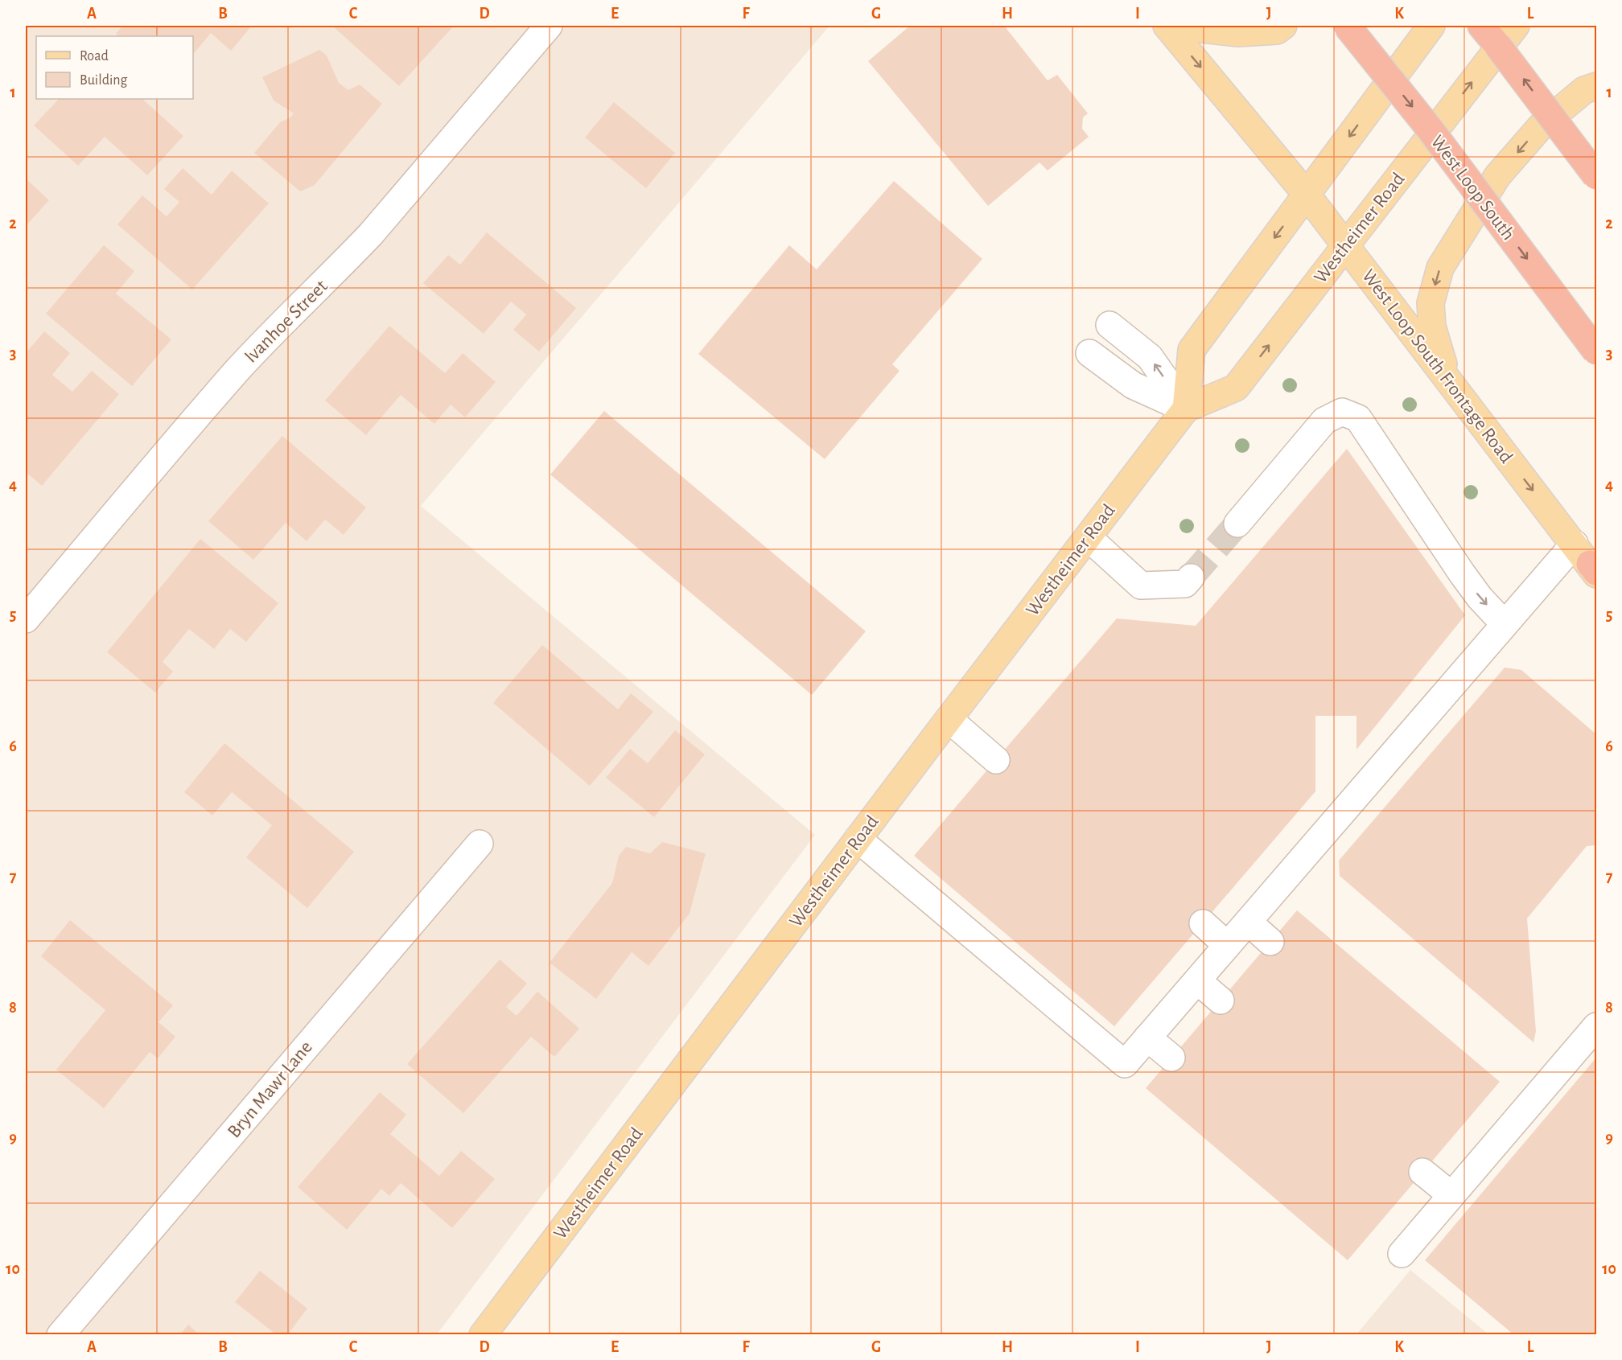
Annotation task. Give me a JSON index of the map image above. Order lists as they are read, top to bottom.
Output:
{
  "streets": {
    "highway": ["West Loop South"],
    "main road": ["Westheimer Road", "West Loop South Frontage Road"],
    "street": ["Ivanhoe Street", "Bryn Mawr Lane"]
  },
  "crossings": [
    ["Westheimer Road", "West Loop South Frontage Road"]
  ],
  "one_way": ["West Loop South Frontage Road"],
  "legend": ["Road", "Building"],
  "grid": {
    "columns": [
      "A",
      "B",
      "C",
      "D",
      "E",
      "F",
      "G",
      "H",
      "I",
      "J",
      "K",
      "L"
    ],
    "rows": [
      "1",
      "2",
      "3",
      "4",
      "5",
      "6",
      "7",
      "8",
      "9",
      "10"
    ]
  }
}
